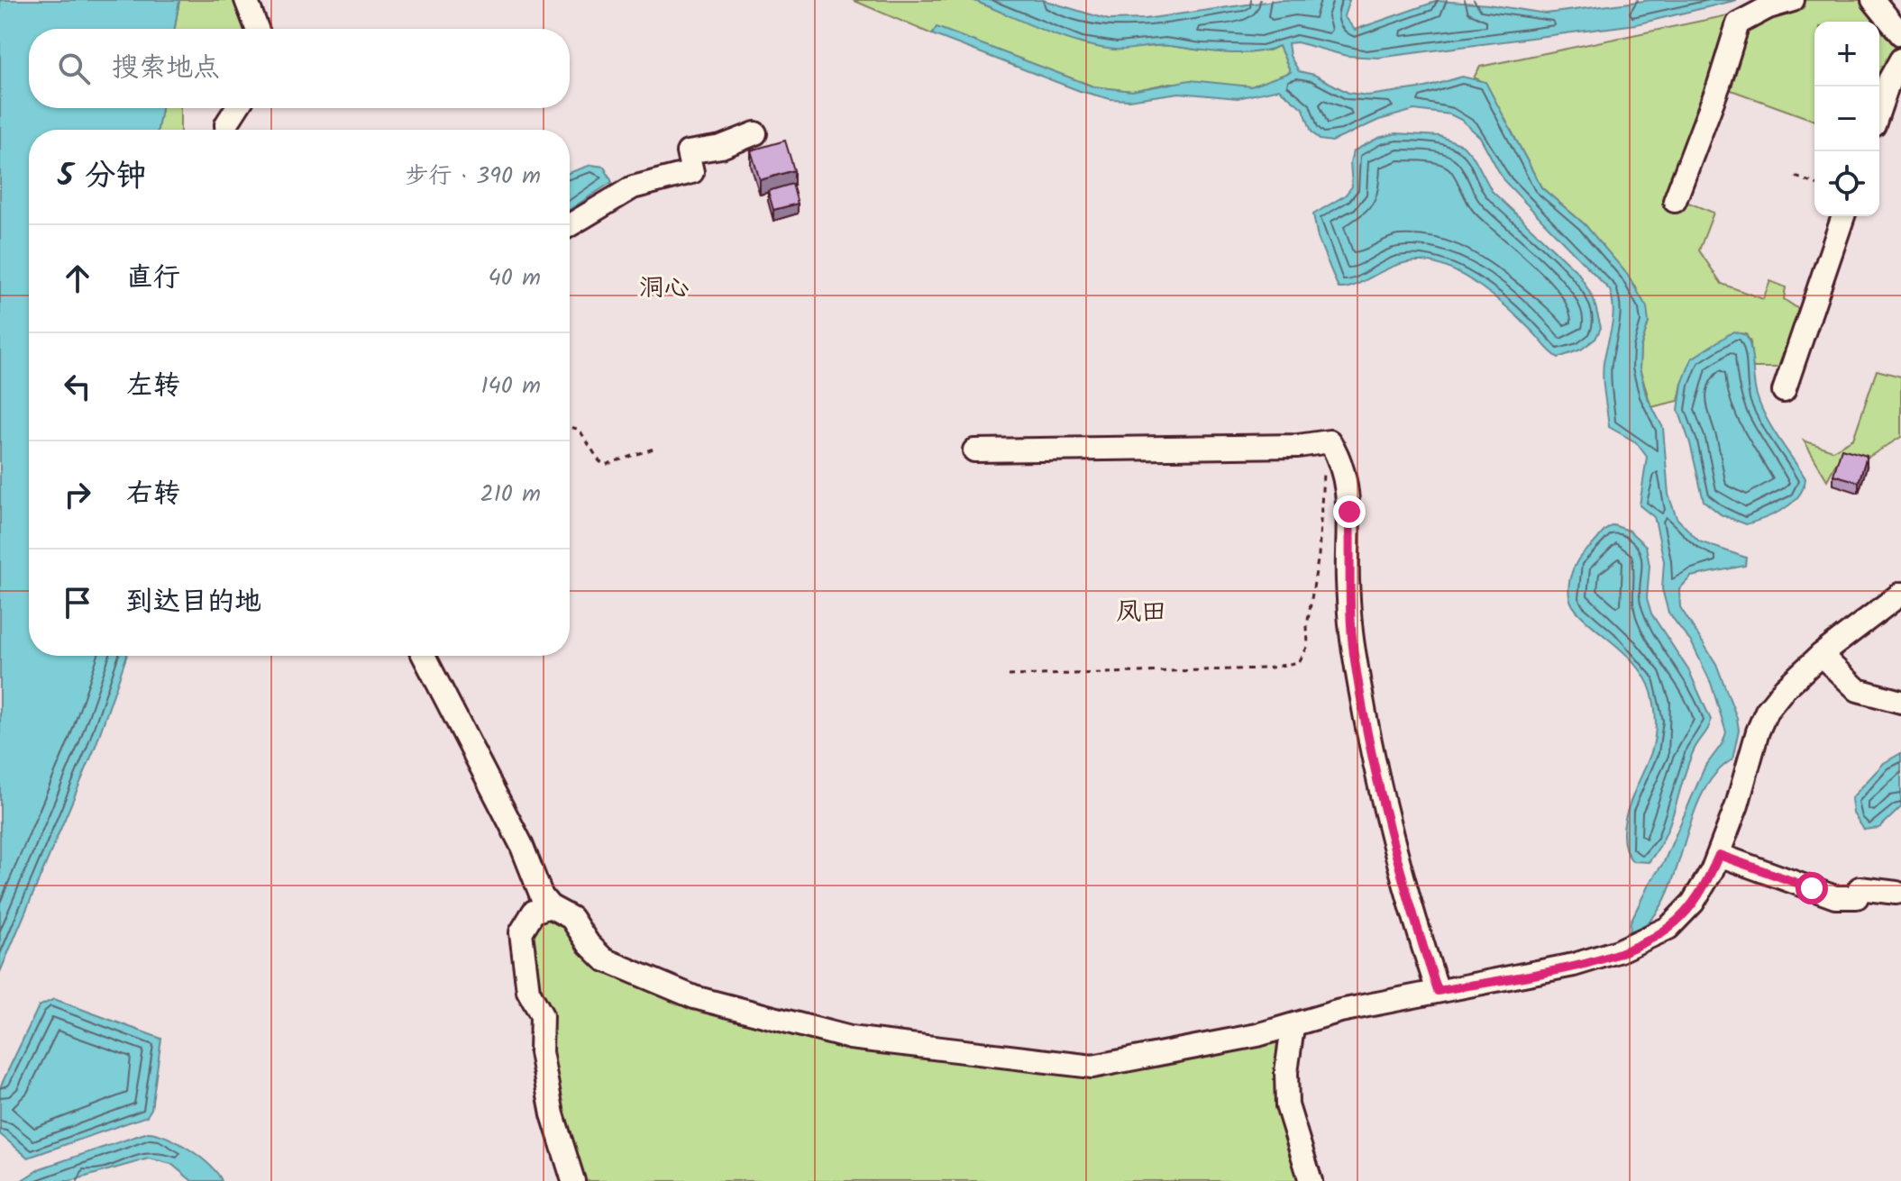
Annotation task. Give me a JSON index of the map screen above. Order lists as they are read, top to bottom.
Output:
{
  "districts": ["洞心", "凤田"],
  "page": {
    "map_buttons": ["+", "−"],
    "search": "搜索地点",
    "heading": ["5 分钟", "步行 · 390 m"],
    "list": [
      ["直行", "40 m"],
      ["左转", "140 m"],
      ["右转", "210 m"],
      "到达目的地"
    ]
  }
}
